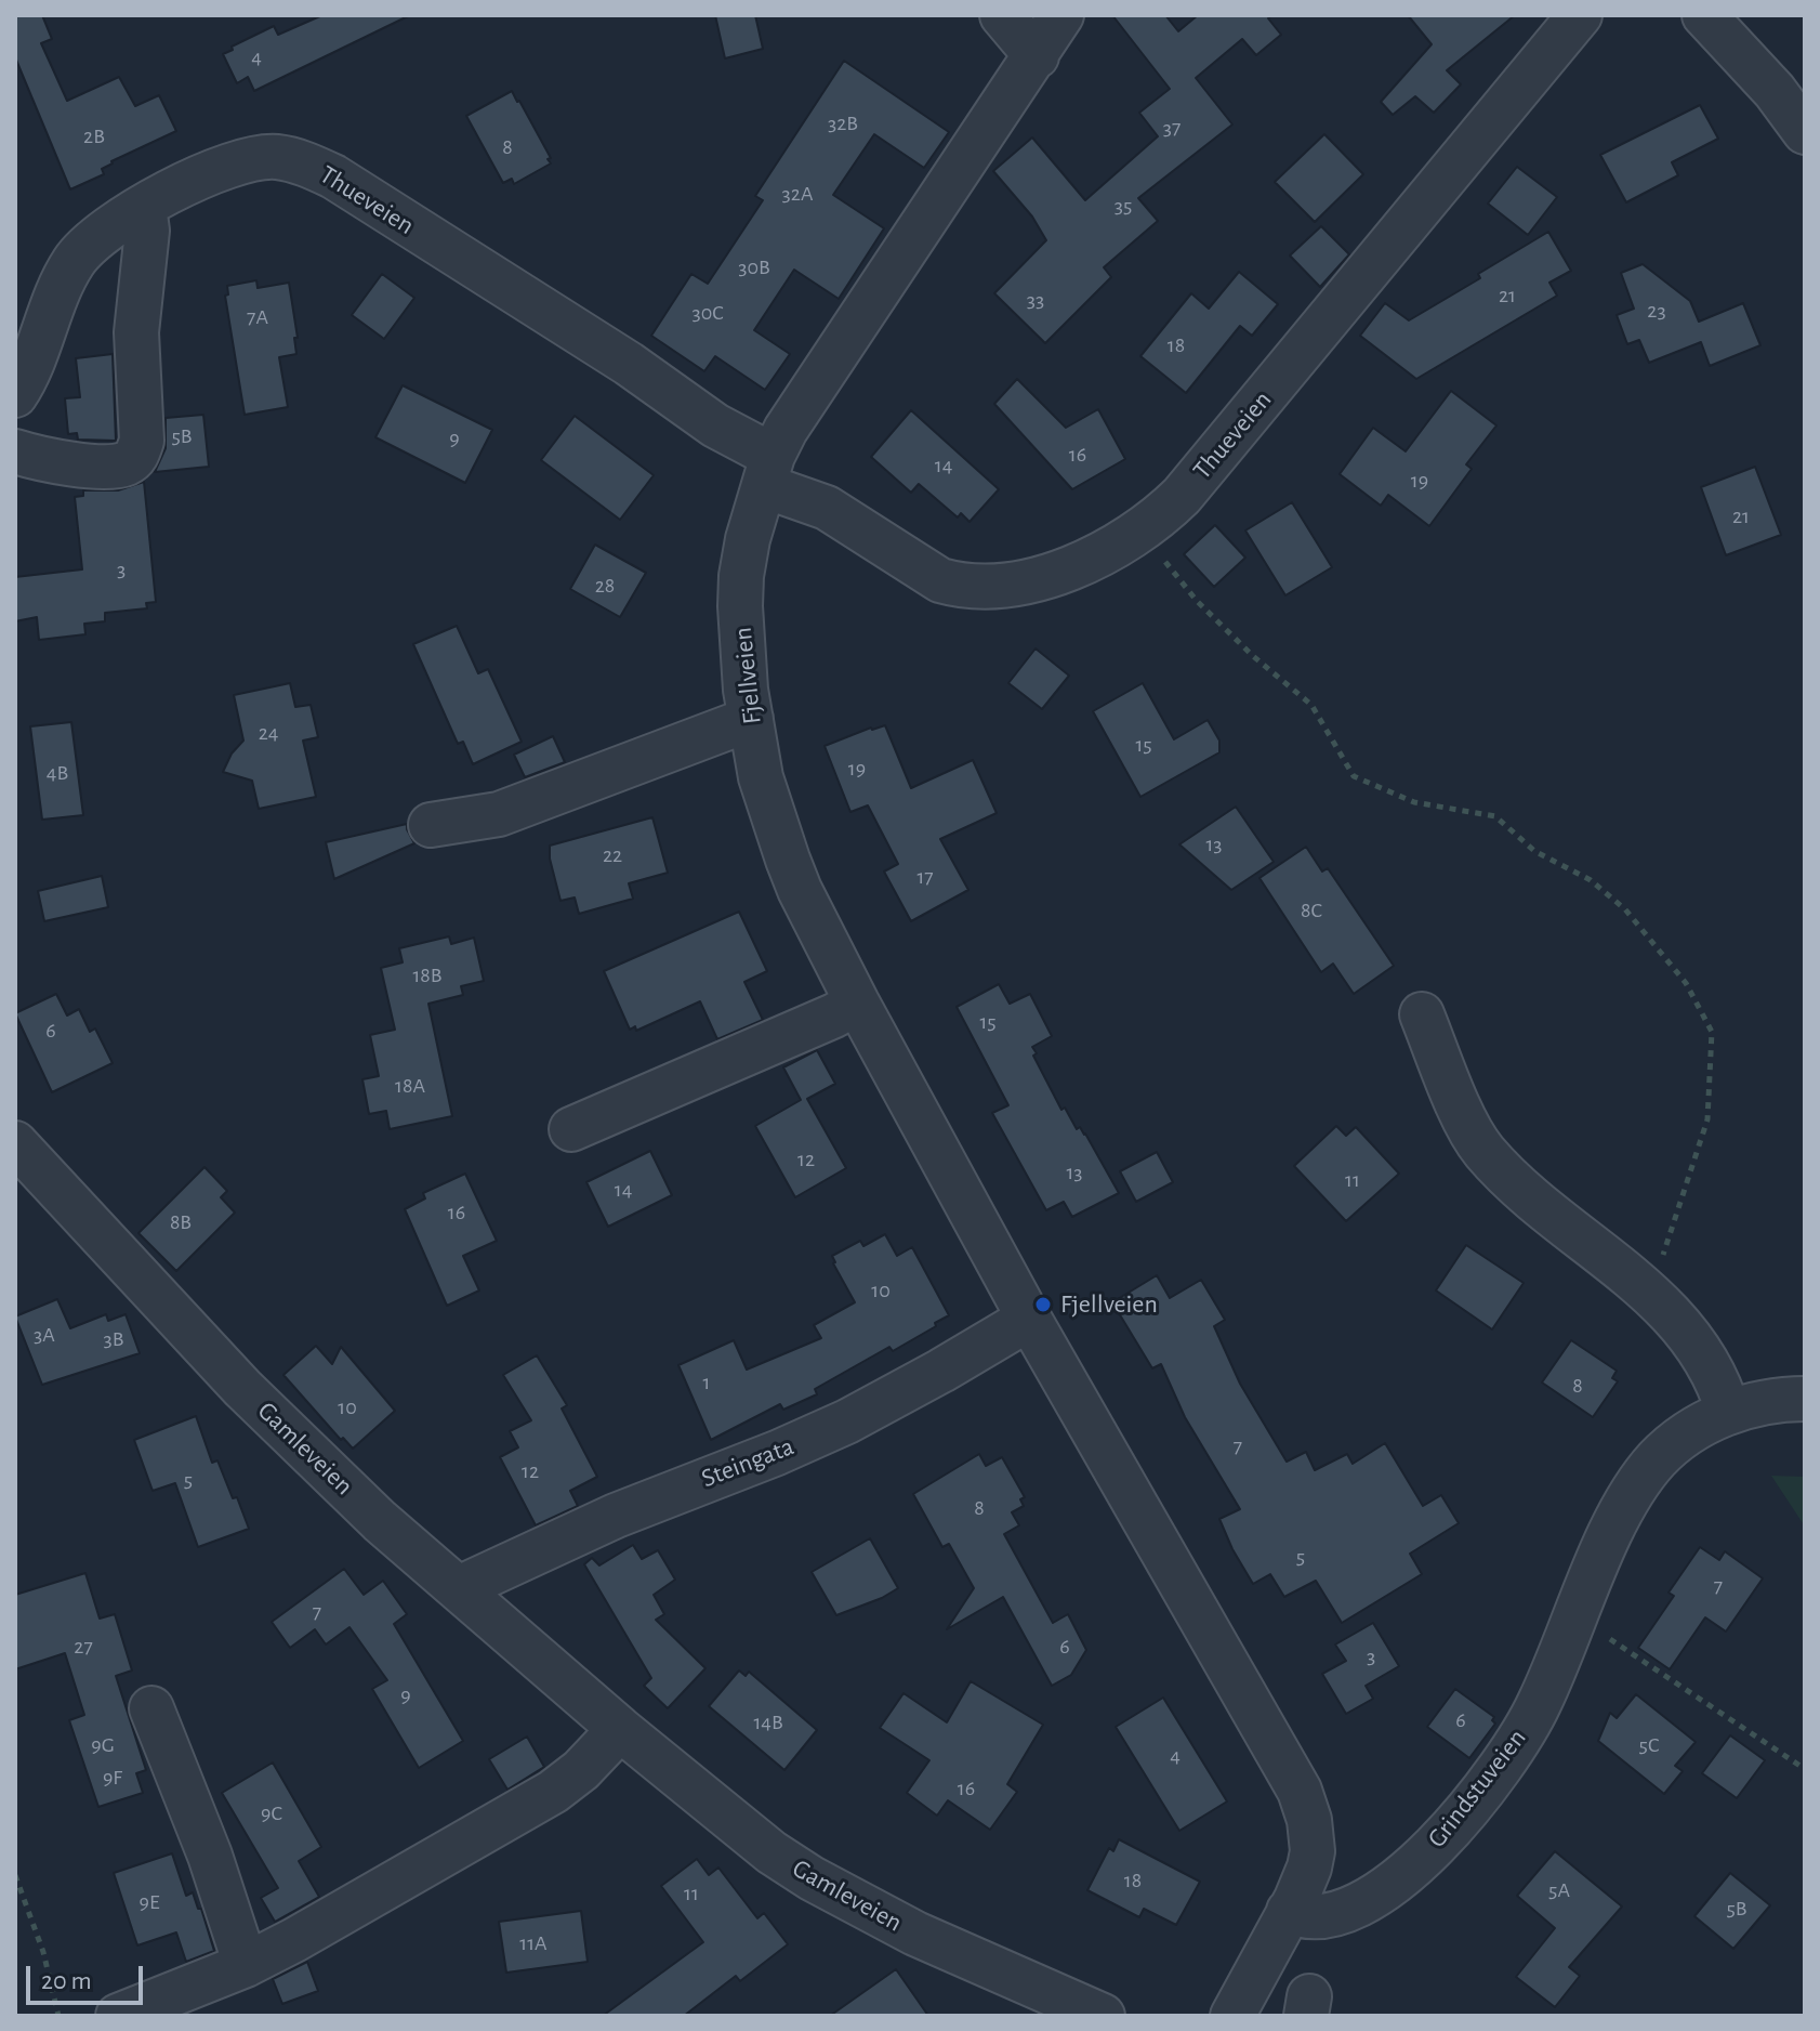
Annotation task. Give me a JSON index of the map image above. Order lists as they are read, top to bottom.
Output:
{
  "streets": {
    "street": [
      "Thueveien",
      "Fjellveien",
      "Gamleveien",
      "Steingata",
      "Grindstuveien"
    ]
  },
  "crossings": [
    ["Thueveien", "Fjellveien"],
    ["Fjellveien", "Steingata"],
    ["Fjellveien", "Grindstuveien"],
    ["Gamleveien", "Steingata"]
  ],
  "places": ["Fjellveien"],
  "house_numbers": [
    "4",
    "32B",
    "37",
    "2B",
    "8",
    "32A",
    "35",
    "30B",
    "21",
    "33",
    "23",
    "30C",
    "7A",
    "18",
    "5B",
    "9",
    "16",
    "14",
    "19",
    "21",
    "3",
    "28",
    "24",
    "15",
    "19",
    "4B",
    "13",
    "22",
    "17",
    "8C",
    "18B",
    "15",
    "6",
    "18A",
    "12",
    "13",
    "11",
    "14",
    "16",
    "8B",
    "10",
    "3A",
    "3B",
    "1",
    "8",
    "10",
    "7",
    "12",
    "5",
    "8",
    "5",
    "7",
    "7",
    "27",
    "6",
    "3",
    "9",
    "6",
    "14B",
    "9G",
    "5C",
    "4",
    "9F",
    "16",
    "9C",
    "18",
    "5A",
    "11",
    "9E",
    "5B",
    "11A"
  ],
  "scale_bar": "20 m"
}
